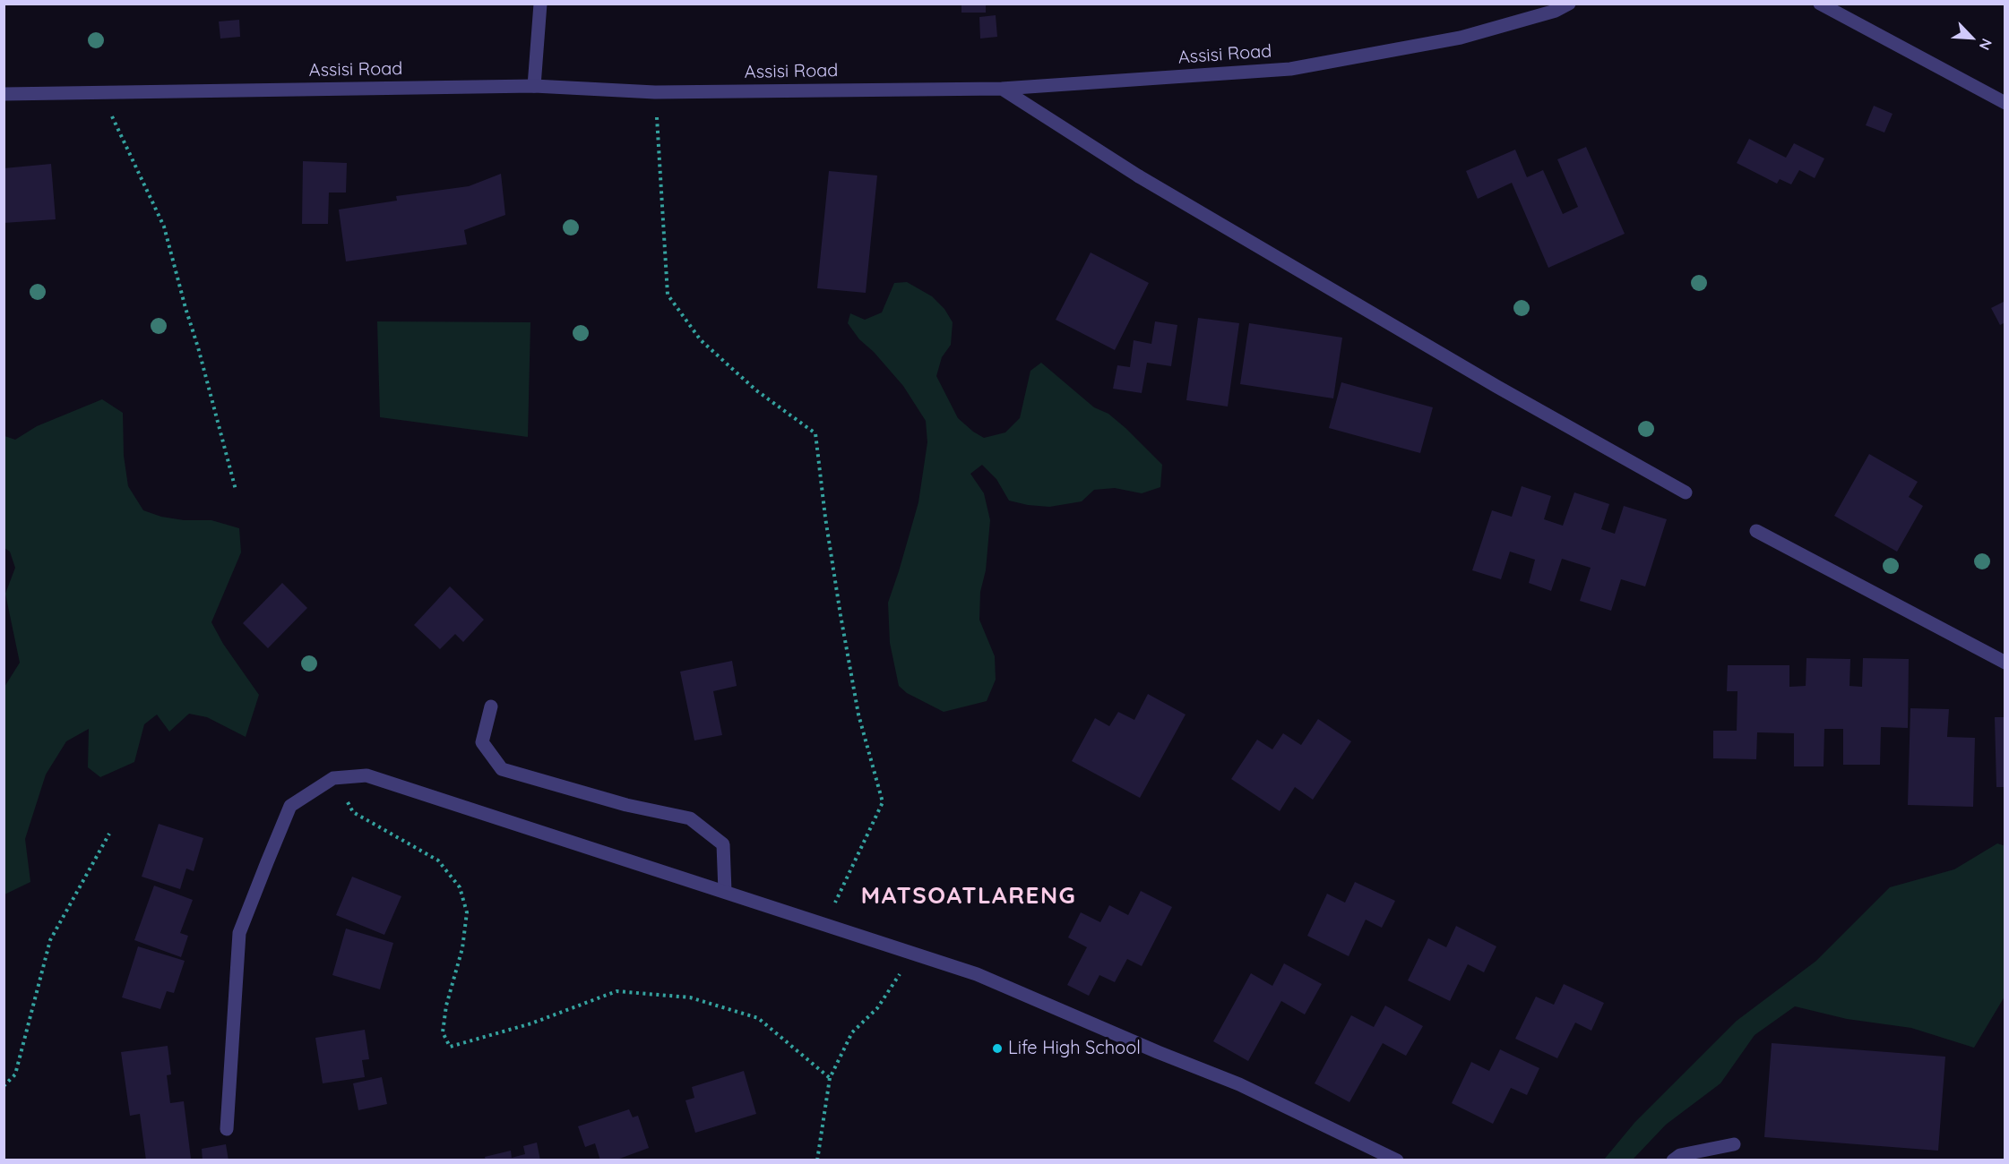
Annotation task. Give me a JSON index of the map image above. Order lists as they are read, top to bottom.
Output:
{
  "streets": {
    "street": ["Assisi Road"]
  },
  "districts": ["MATSOATLARENG"],
  "places": ["Life High School"],
  "north": "bottom right"
}
